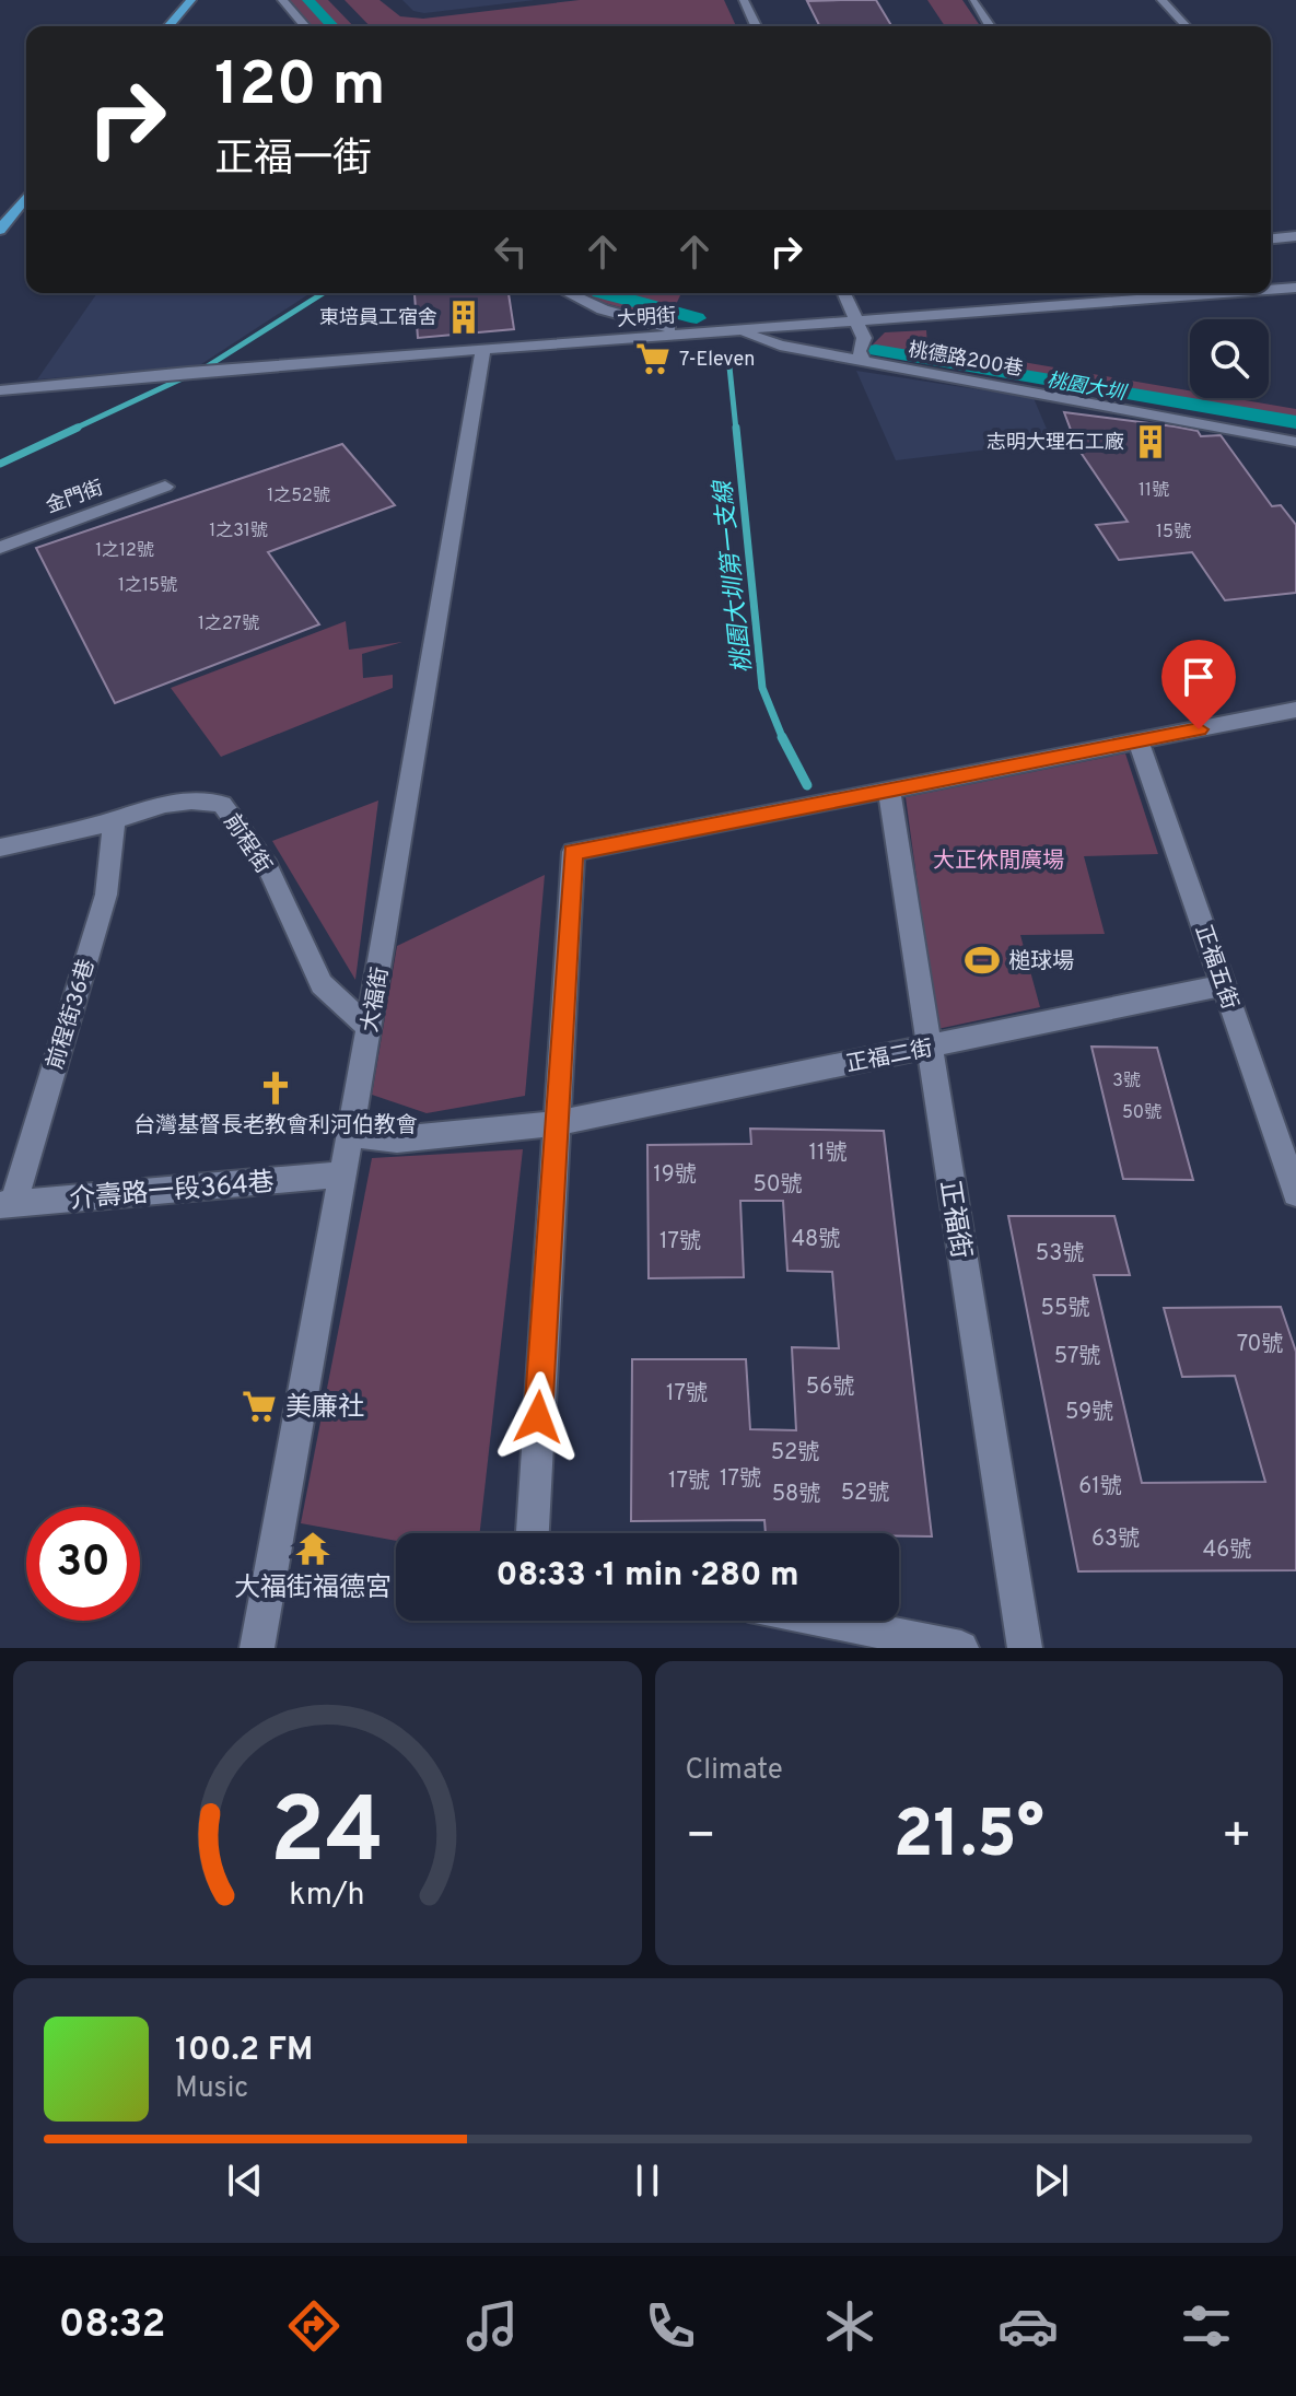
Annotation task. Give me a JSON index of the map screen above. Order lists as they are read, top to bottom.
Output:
{
  "streets": {
    "street": [
      "大明街",
      "桃德路200巷",
      "金門街",
      "前程街",
      "正福五街",
      "大福街",
      "前程街36巷",
      "正福二街",
      "介壽路一段364巷",
      "正福街"
    ]
  },
  "crossings": [
    ["大明街", "桃德路200巷"],
    ["大明街", "大福街"],
    ["前程街", "大福街"],
    ["前程街", "前程街36巷"],
    ["正福五街", "正福二街"],
    ["大福街", "正福二街"],
    ["大福街", "介壽路一段364巷"],
    ["前程街36巷", "介壽路一段364巷"],
    ["正福二街", "正福街"]
  ],
  "water": ["桃園大圳", "桃園大圳第一支線"],
  "parks": ["大正休閒廣場"],
  "places": {
    "building": ["東培員工宿舍", "志明大理石工廠"],
    "supermarket": ["7-Eleven", "美廉社"],
    "sports": ["槌球場"],
    "church": ["台灣基督長老教會利河伯教會"],
    "temple": ["大福街福德宮"]
  },
  "house_numbers": [
    "11號",
    "1之52號",
    "1之31號",
    "15號",
    "1之12號",
    "1之15號",
    "1之27號",
    "3號",
    "50號",
    "11號",
    "19號",
    "50號",
    "48號",
    "17號",
    "53號",
    "55號",
    "70號",
    "57號",
    "56號",
    "17號",
    "59號",
    "52號",
    "17號",
    "17號",
    "61號",
    "52號",
    "58號",
    "63號",
    "46號"
  ],
  "page": {
    "turn": ["120 m", "正福一街"],
    "limit": "30",
    "trip": "08:33 · 1 min · 280 m",
    "tile": "Climate",
    "heat": ["−", "21.5°", "+"],
    "song": ["100.2 FM", "Music"],
    "tabs": "08:32",
    "gauge": ["24", "km/h"]
  }
}
